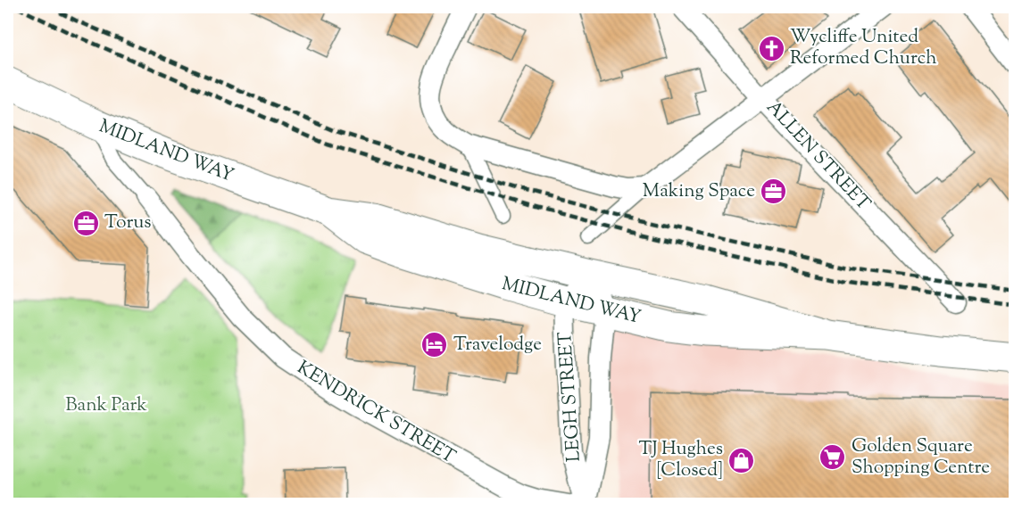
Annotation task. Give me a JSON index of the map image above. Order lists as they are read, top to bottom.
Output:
{
  "streets": {
    "highway": ["MIDLAND WAY"],
    "street": ["ALLEN STREET", "LEGH STREET", "KENDRICK STREET"]
  },
  "crossings": [
    ["MIDLAND WAY", "LEGH STREET"],
    ["MIDLAND WAY", "KENDRICK STREET"]
  ],
  "parks": ["Bank Park"],
  "places": {
    "church": ["Wycliffe United Reformed Church"],
    "office": ["Making Space", "Torus"],
    "hotel": ["Travelodge"],
    "supermarket": ["Golden Square Shopping Centre"],
    "shop": ["TJ Hughes [Closed]"]
  }
}
